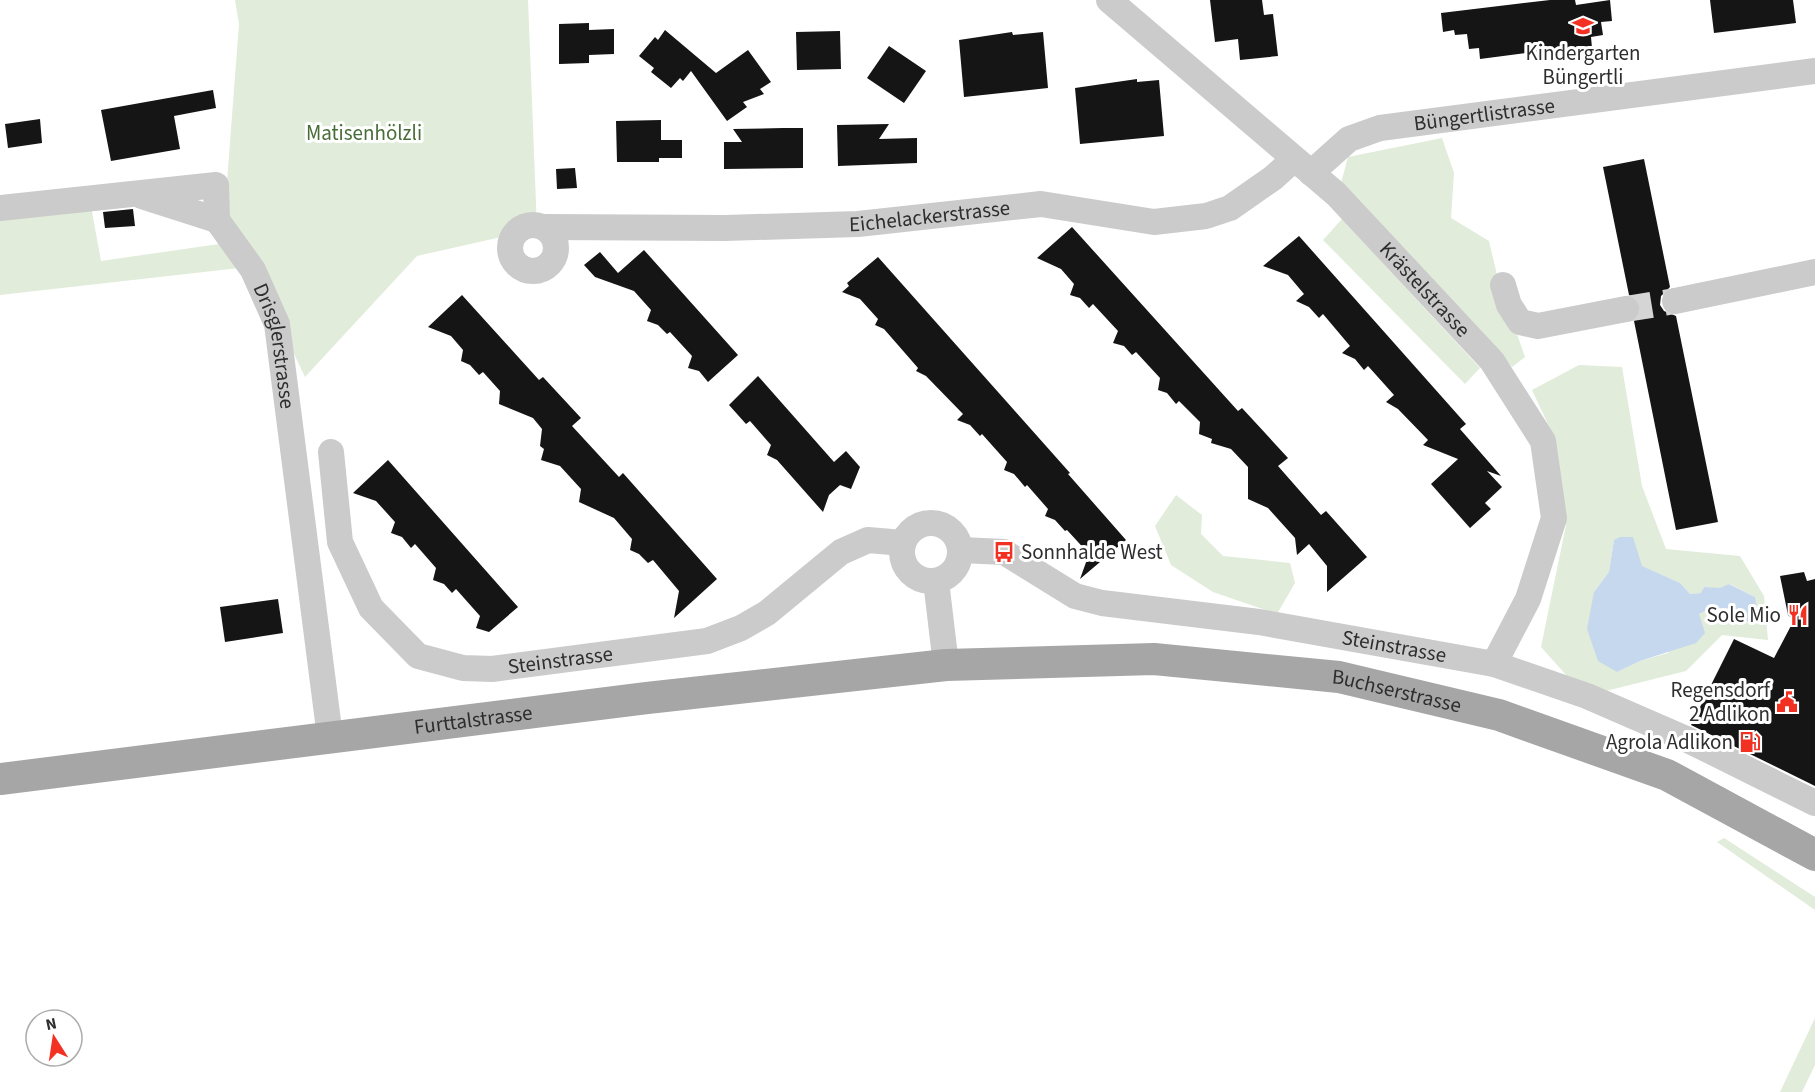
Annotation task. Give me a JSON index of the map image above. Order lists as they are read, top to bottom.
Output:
{
  "streets": {
    "main road": ["Buchserstrasse", "Furttalstrasse"],
    "street": [
      "Büngertlistrasse",
      "Eichelackerstrasse",
      "Krästelstrasse",
      "Drisglerstrasse",
      "Steinstrasse"
    ]
  },
  "crossings": [
    ["Büngertlistrasse", "Eichelackerstrasse"],
    ["Büngertlistrasse", "Krästelstrasse"],
    ["Eichelackerstrasse", "Krästelstrasse"],
    ["Krästelstrasse", "Steinstrasse"],
    ["Drisglerstrasse", "Furttalstrasse"],
    ["Buchserstrasse", "Furttalstrasse"]
  ],
  "parks": ["Matisenhölzli"],
  "places": {
    "school or university": ["Kindergarten Büngertli"],
    "bus stop": ["Sonnhalde West"],
    "restaurant": ["Sole Mio"],
    "public building": ["Regensdorf 2 Adlikon"],
    "fuel station": ["Agrola Adlikon"]
  },
  "north": "top"
}
